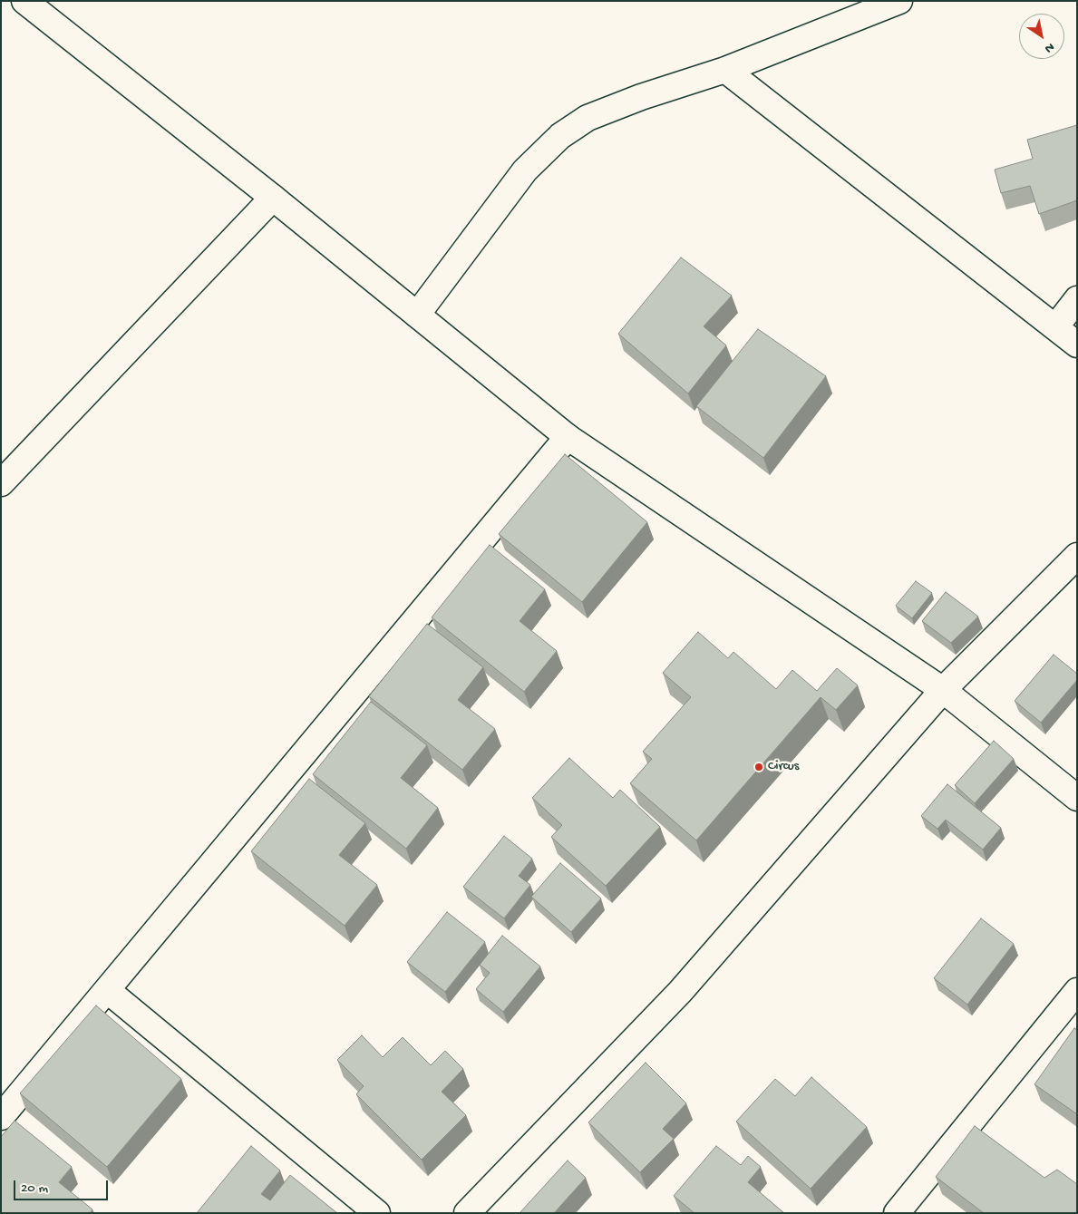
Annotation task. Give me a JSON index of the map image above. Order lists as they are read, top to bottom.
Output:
{
  "places": ["Circus"],
  "scale_bar": "20 m",
  "north": "bottom right"
}
